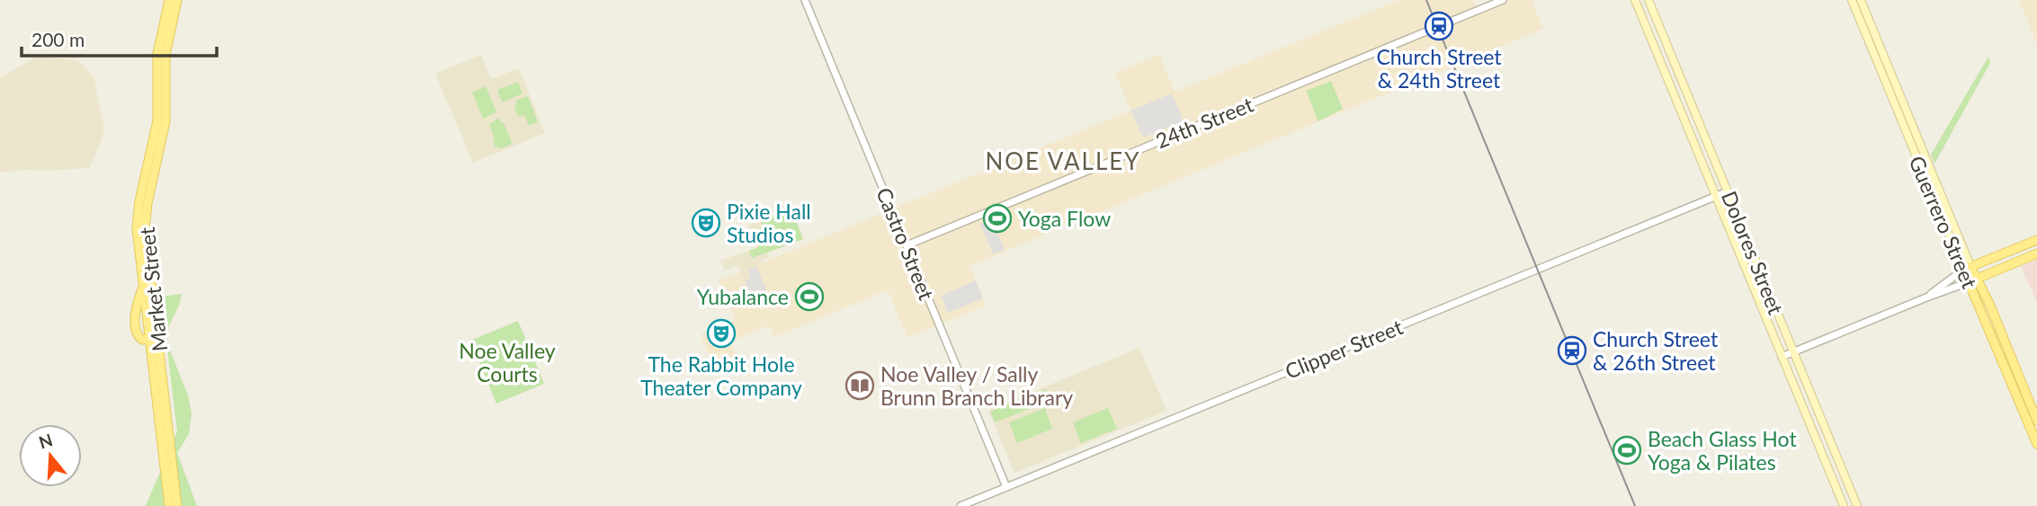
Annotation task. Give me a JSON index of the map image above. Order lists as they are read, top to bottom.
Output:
{
  "streets": {
    "main road": ["Guerrero Street", "Dolores Street", "Market Street"],
    "street": ["24th Street", "Castro Street", "Clipper Street"]
  },
  "crossings": [
    ["24th Street", "Castro Street"],
    ["Castro Street", "Clipper Street"],
    ["Dolores Street", "Clipper Street"]
  ],
  "districts": ["NOE VALLEY"],
  "parks": ["Noe Valley Courts"],
  "places": {
    "station": ["Church Street & 24th Street", "Church Street & 26th Street"],
    "sports": ["Yoga Flow", "Yubalance", "Beach Glass Hot Yoga & Pilates"],
    "theatre": ["Pixie Hall Studios", "The Rabbit Hole Theater Company"],
    "library": ["Noe Valley / Sally Brunn Branch Library"]
  },
  "scale_bar": "200 m",
  "north": "top"
}
